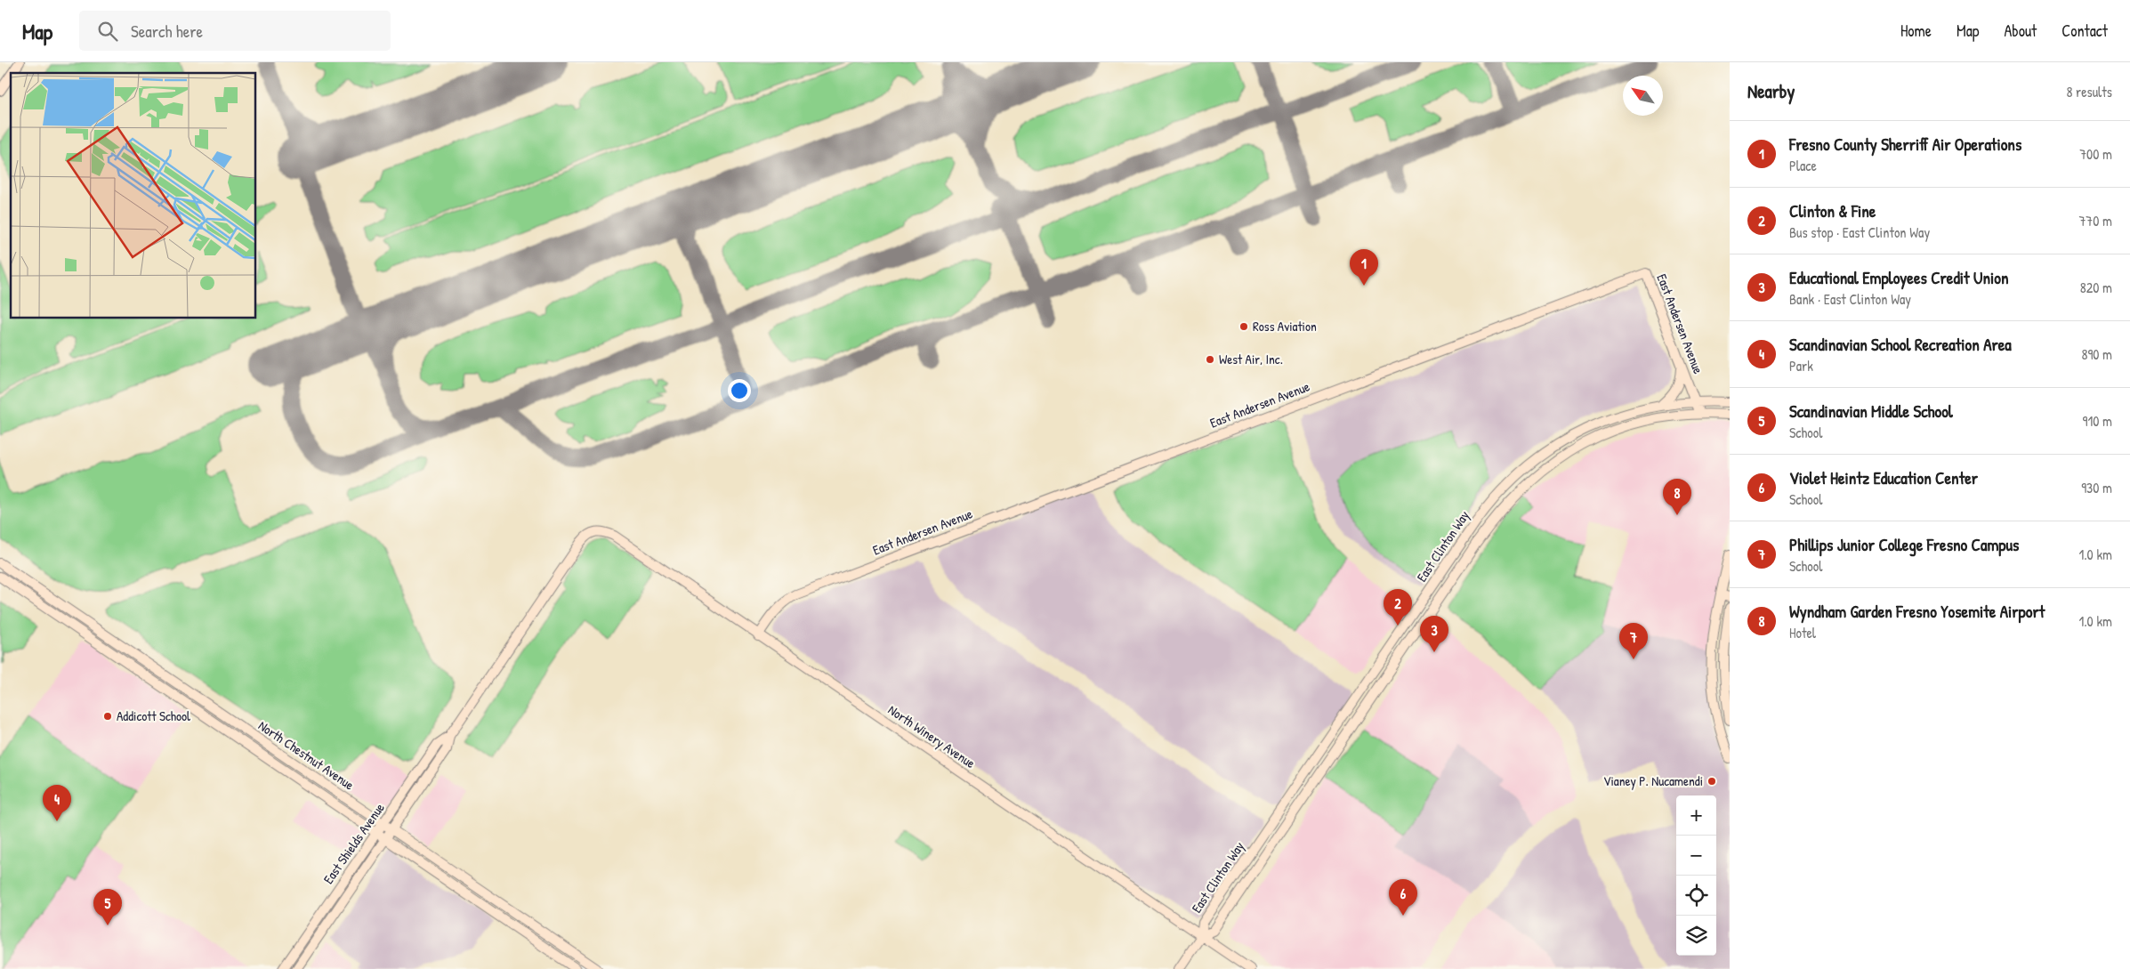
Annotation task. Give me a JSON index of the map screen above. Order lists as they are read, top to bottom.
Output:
{
  "streets": {
    "main road": [
      "East Andersen Avenue",
      "East Clinton Way",
      "North Winery Avenue",
      "North Chestnut Avenue",
      "East Shields Avenue"
    ]
  },
  "crossings": [
    ["East Andersen Avenue", "East Clinton Way"],
    ["East Andersen Avenue", "North Winery Avenue"],
    ["East Clinton Way", "North Winery Avenue"],
    ["North Winery Avenue", "East Shields Avenue"],
    ["North Chestnut Avenue", "East Shields Avenue"]
  ],
  "places": [
    "Ross Aviation",
    "West Air, Inc.",
    "Addicott School",
    "Vianey P. Nucamendi"
  ],
  "north": "top left",
  "page": {
    "header": "Map",
    "search": "Search here",
    "nav": [
      "Home",
      "Map",
      "About",
      "Contact"
    ],
    "heading": ["Nearby", "8 results"],
    "list": [
      {
        "mark": "1",
        "name": "Fresno County Sherriff Air Operations",
        "note": "Place",
        "value": "700 m"
      },
      {
        "mark": "2",
        "name": "Clinton & Fine",
        "note": "Bus stop · East Clinton Way",
        "value": "770 m"
      },
      {
        "mark": "3",
        "name": "Educational Employees Credit Union",
        "note": "Bank · East Clinton Way",
        "value": "820 m"
      },
      {
        "mark": "4",
        "name": "Scandinavian School Recreation Area",
        "note": "Park",
        "value": "890 m"
      },
      {
        "mark": "5",
        "name": "Scandinavian Middle School",
        "note": "School",
        "value": "910 m"
      },
      {
        "mark": "6",
        "name": "Violet Heintz Education Center",
        "note": "School",
        "value": "930 m"
      },
      {
        "mark": "7",
        "name": "Phillips Junior College Fresno Campus",
        "note": "School",
        "value": "1.0 km"
      },
      {
        "mark": "8",
        "name": "Wyndham Garden Fresno Yosemite Airport",
        "note": "Hotel",
        "value": "1.0 km"
      }
    ],
    "pins": [
      "1",
      "8",
      "2",
      "3",
      "7",
      "4",
      "6",
      "5"
    ],
    "map_buttons": ["+", "−"]
  }
}
